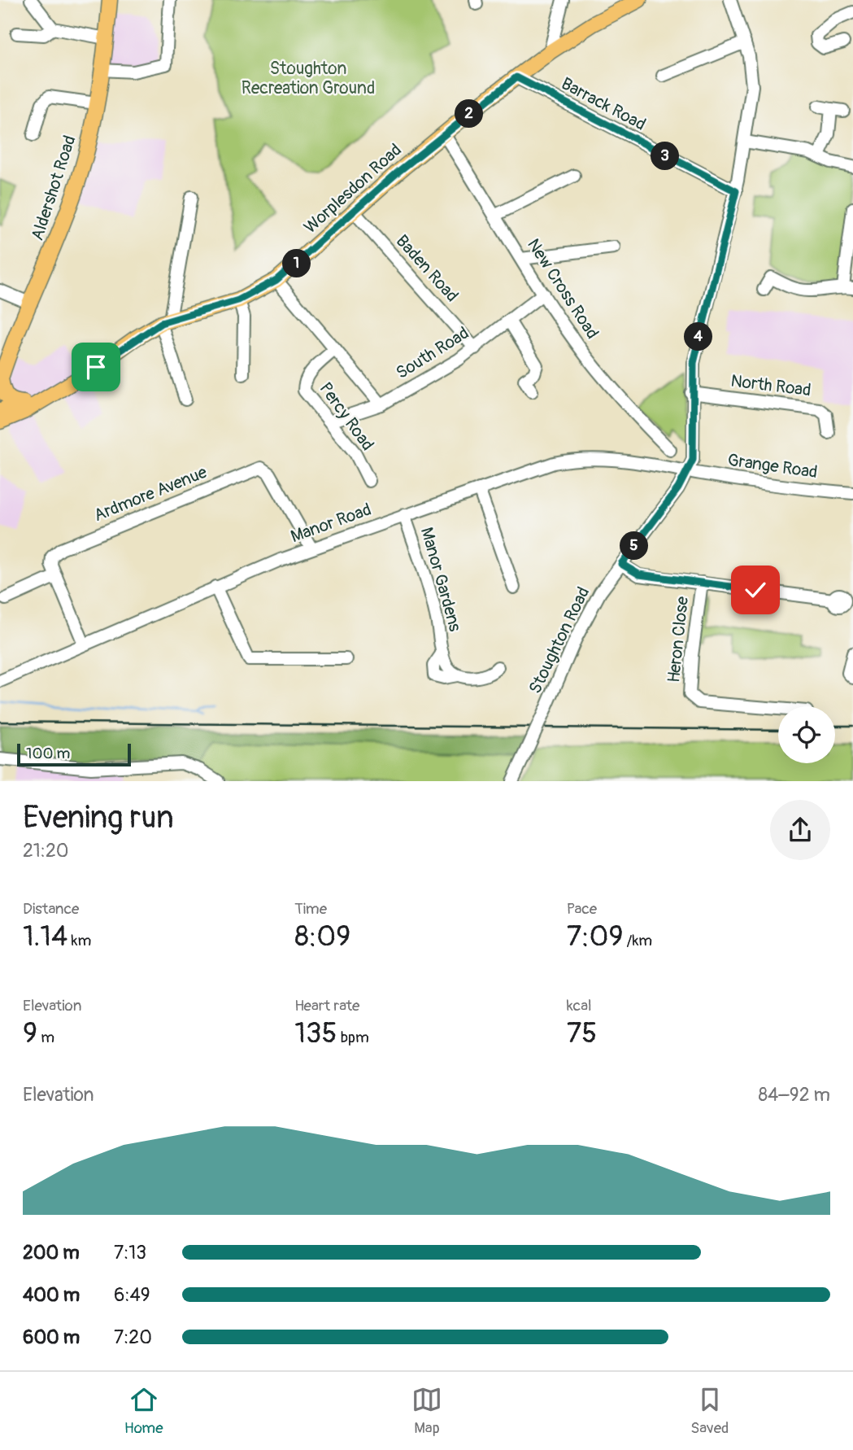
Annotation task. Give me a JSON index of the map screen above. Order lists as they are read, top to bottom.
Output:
{
  "streets": {
    "main road": ["Aldershot Road", "Worplesdon Road"],
    "street": [
      "Barrack Road",
      "Baden Road",
      "New Cross Road",
      "South Road",
      "North Road",
      "Percy Road",
      "Grange Road",
      "Ardmore Avenue",
      "Manor Road",
      "Manor Gardens",
      "Heron Close",
      "Stoughton Road"
    ]
  },
  "crossings": [
    ["Barrack Road", "Worplesdon Road"],
    ["Barrack Road", "Stoughton Road"],
    ["Worplesdon Road", "Baden Road"],
    ["Worplesdon Road", "New Cross Road"],
    ["Worplesdon Road", "Percy Road"],
    ["Baden Road", "South Road"],
    ["New Cross Road", "South Road"],
    ["South Road", "Percy Road"],
    ["North Road", "Stoughton Road"],
    ["Grange Road", "Manor Road"],
    ["Grange Road", "Stoughton Road"],
    ["Ardmore Avenue", "Manor Road"],
    ["Manor Road", "Manor Gardens"],
    ["Manor Road", "Stoughton Road"]
  ],
  "parks": ["Stoughton Recreation Ground"],
  "scale_bar": "100 m",
  "page": {
    "pins": [
      "2",
      "3",
      "1",
      "4",
      "5"
    ],
    "scale": "100 m",
    "heading": ["Evening run", "21:20"],
    "stats": [
      ["Distance", "1.14 km"],
      ["Time", "8:09"],
      ["Pace", "7:09 /km"],
      ["Elevation", "9 m"],
      ["Heart rate", "135 bpm"],
      ["kcal", "75"]
    ],
    "chart": ["Elevation", "84–92 m"],
    "list": [
      {
        "name": "200 m",
        "note": "7:13"
      },
      {
        "name": "400 m",
        "note": "6:49"
      },
      {
        "name": "600 m",
        "note": "7:20"
      }
    ],
    "tabs": ["Home", "Map", "Saved"]
  }
}
